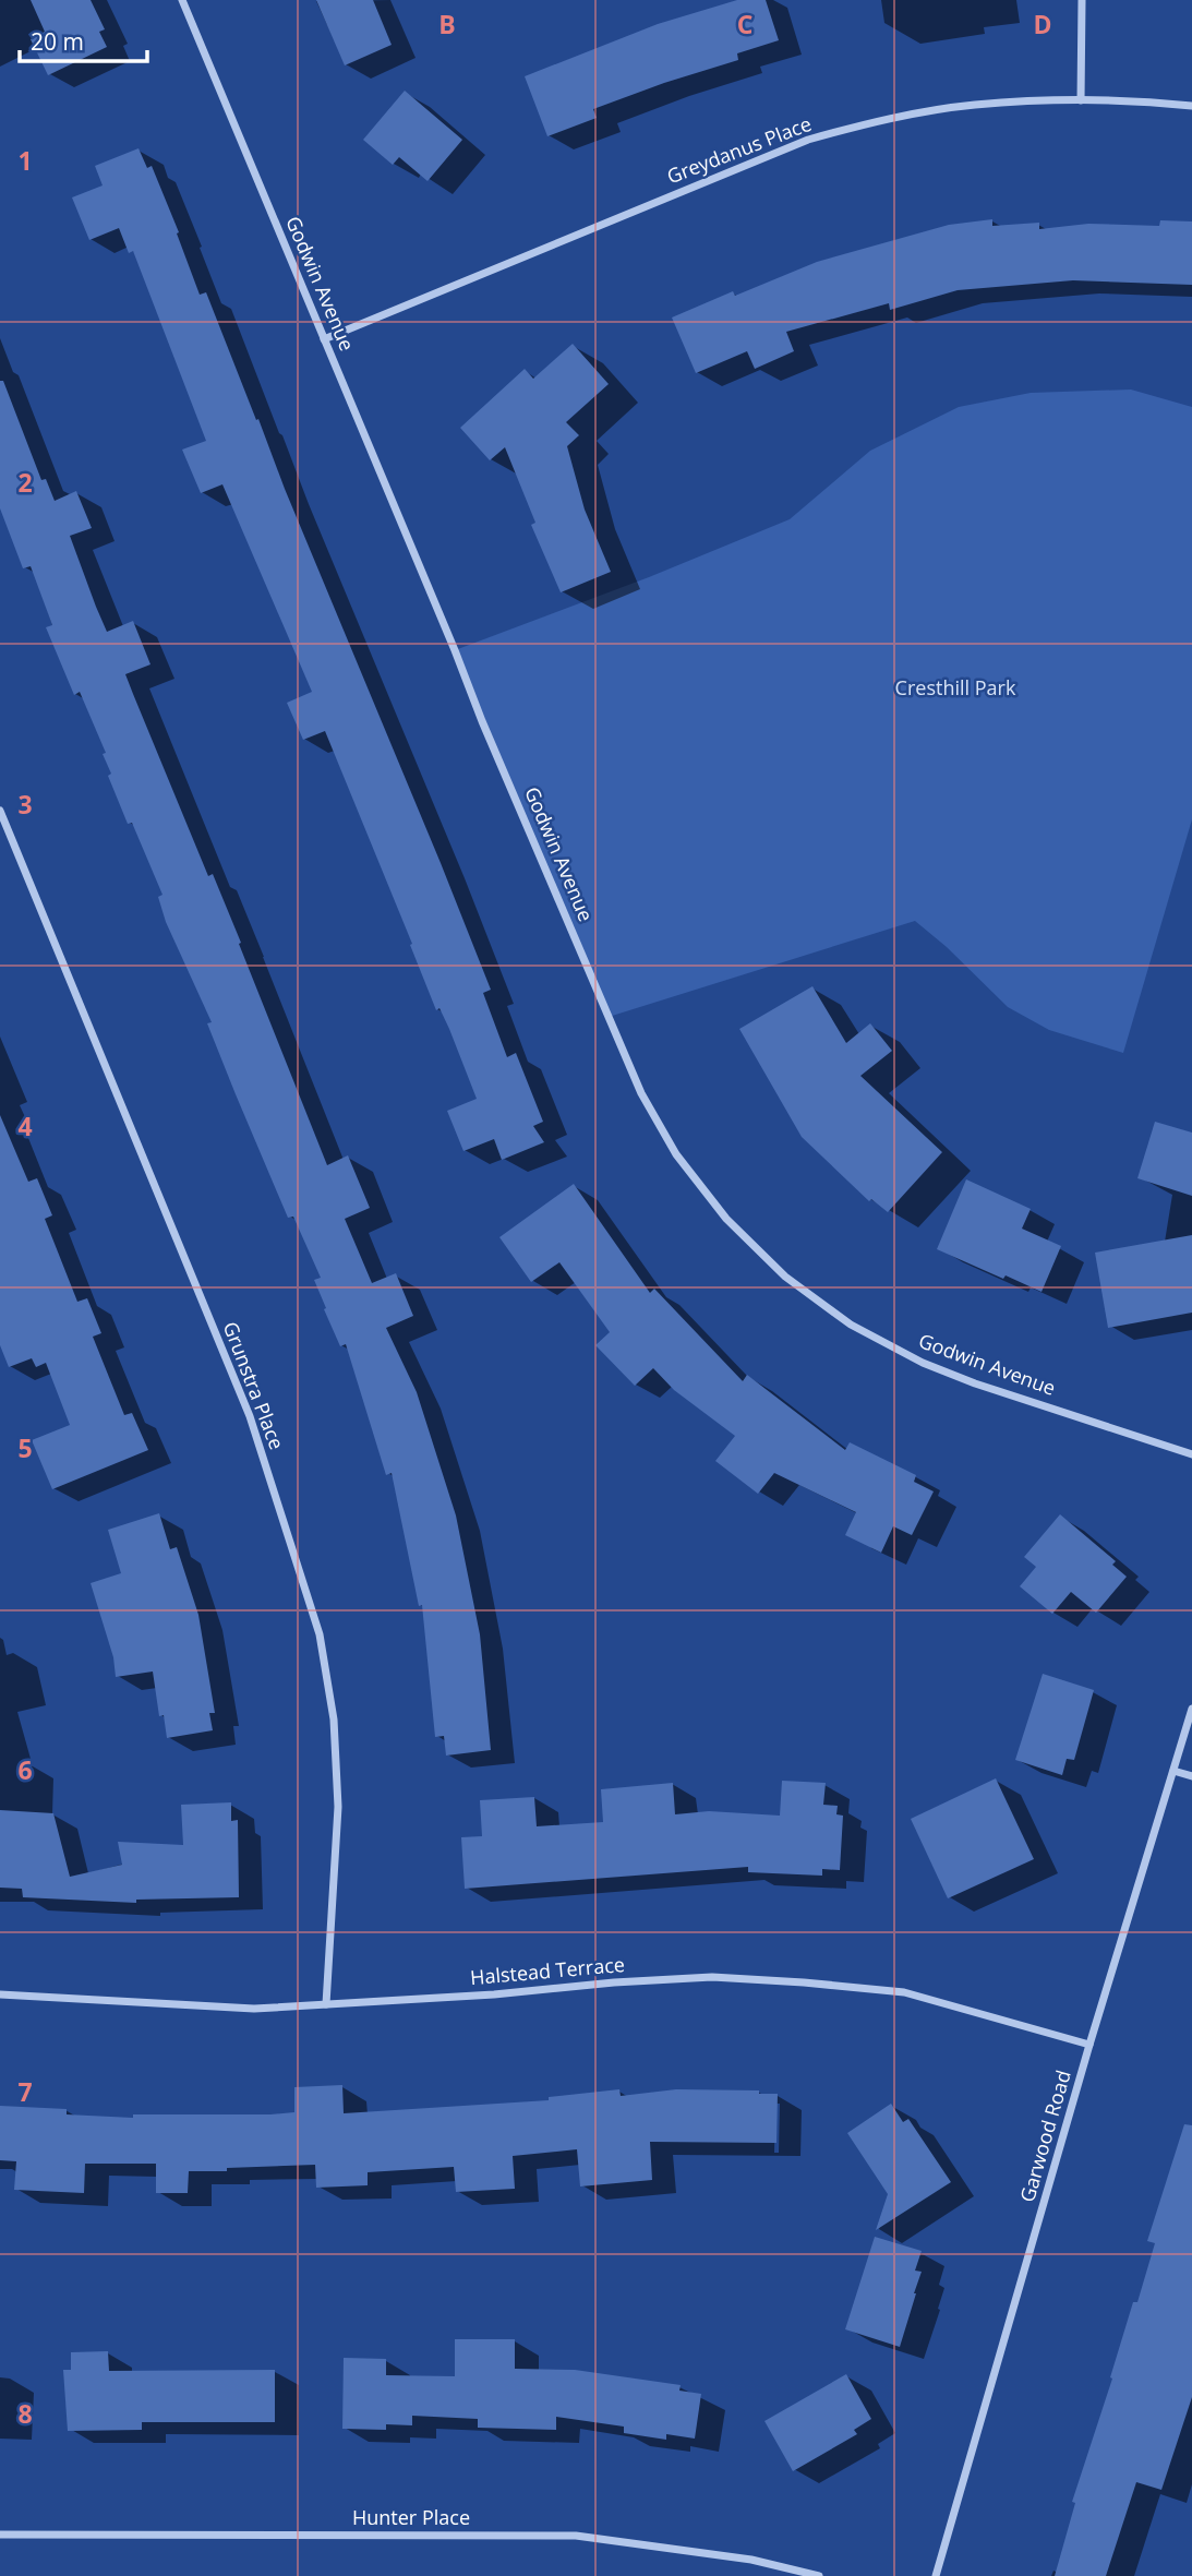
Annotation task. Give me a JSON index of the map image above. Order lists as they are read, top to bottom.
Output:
{
  "streets": {
    "street": [
      "Greydanus Place",
      "Godwin Avenue",
      "Grunstra Place",
      "Halstead Terrace",
      "Garwood Road",
      "Hunter Place"
    ]
  },
  "crossings": [
    ["Greydanus Place", "Godwin Avenue"],
    ["Grunstra Place", "Halstead Terrace"],
    ["Halstead Terrace", "Garwood Road"]
  ],
  "parks": ["Cresthill Park"],
  "scale_bar": "20 m",
  "grid": {
    "columns": ["B", "C", "D"],
    "rows": [
      "1",
      "2",
      "3",
      "4",
      "5",
      "6",
      "7",
      "8"
    ]
  }
}
